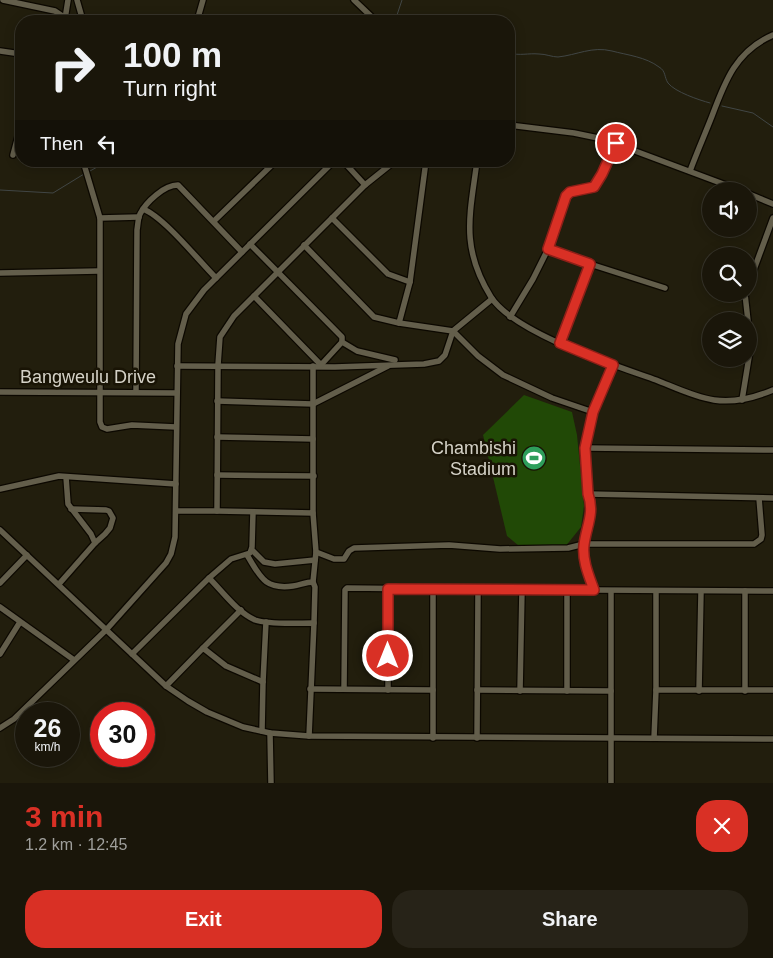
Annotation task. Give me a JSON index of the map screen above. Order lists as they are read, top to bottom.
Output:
{
  "streets": {
    "street": ["Bangweulu Drive"]
  },
  "places": {
    "sports": ["Chambishi Stadium"]
  },
  "page": {
    "turn": ["100 m", "Turn right"],
    "then": "Then",
    "speed": "26 km/h",
    "limit": "30",
    "heading": ["3 min", "1.2 km · 12:45"],
    "buttons": ["Exit", "Share"]
  }
}
